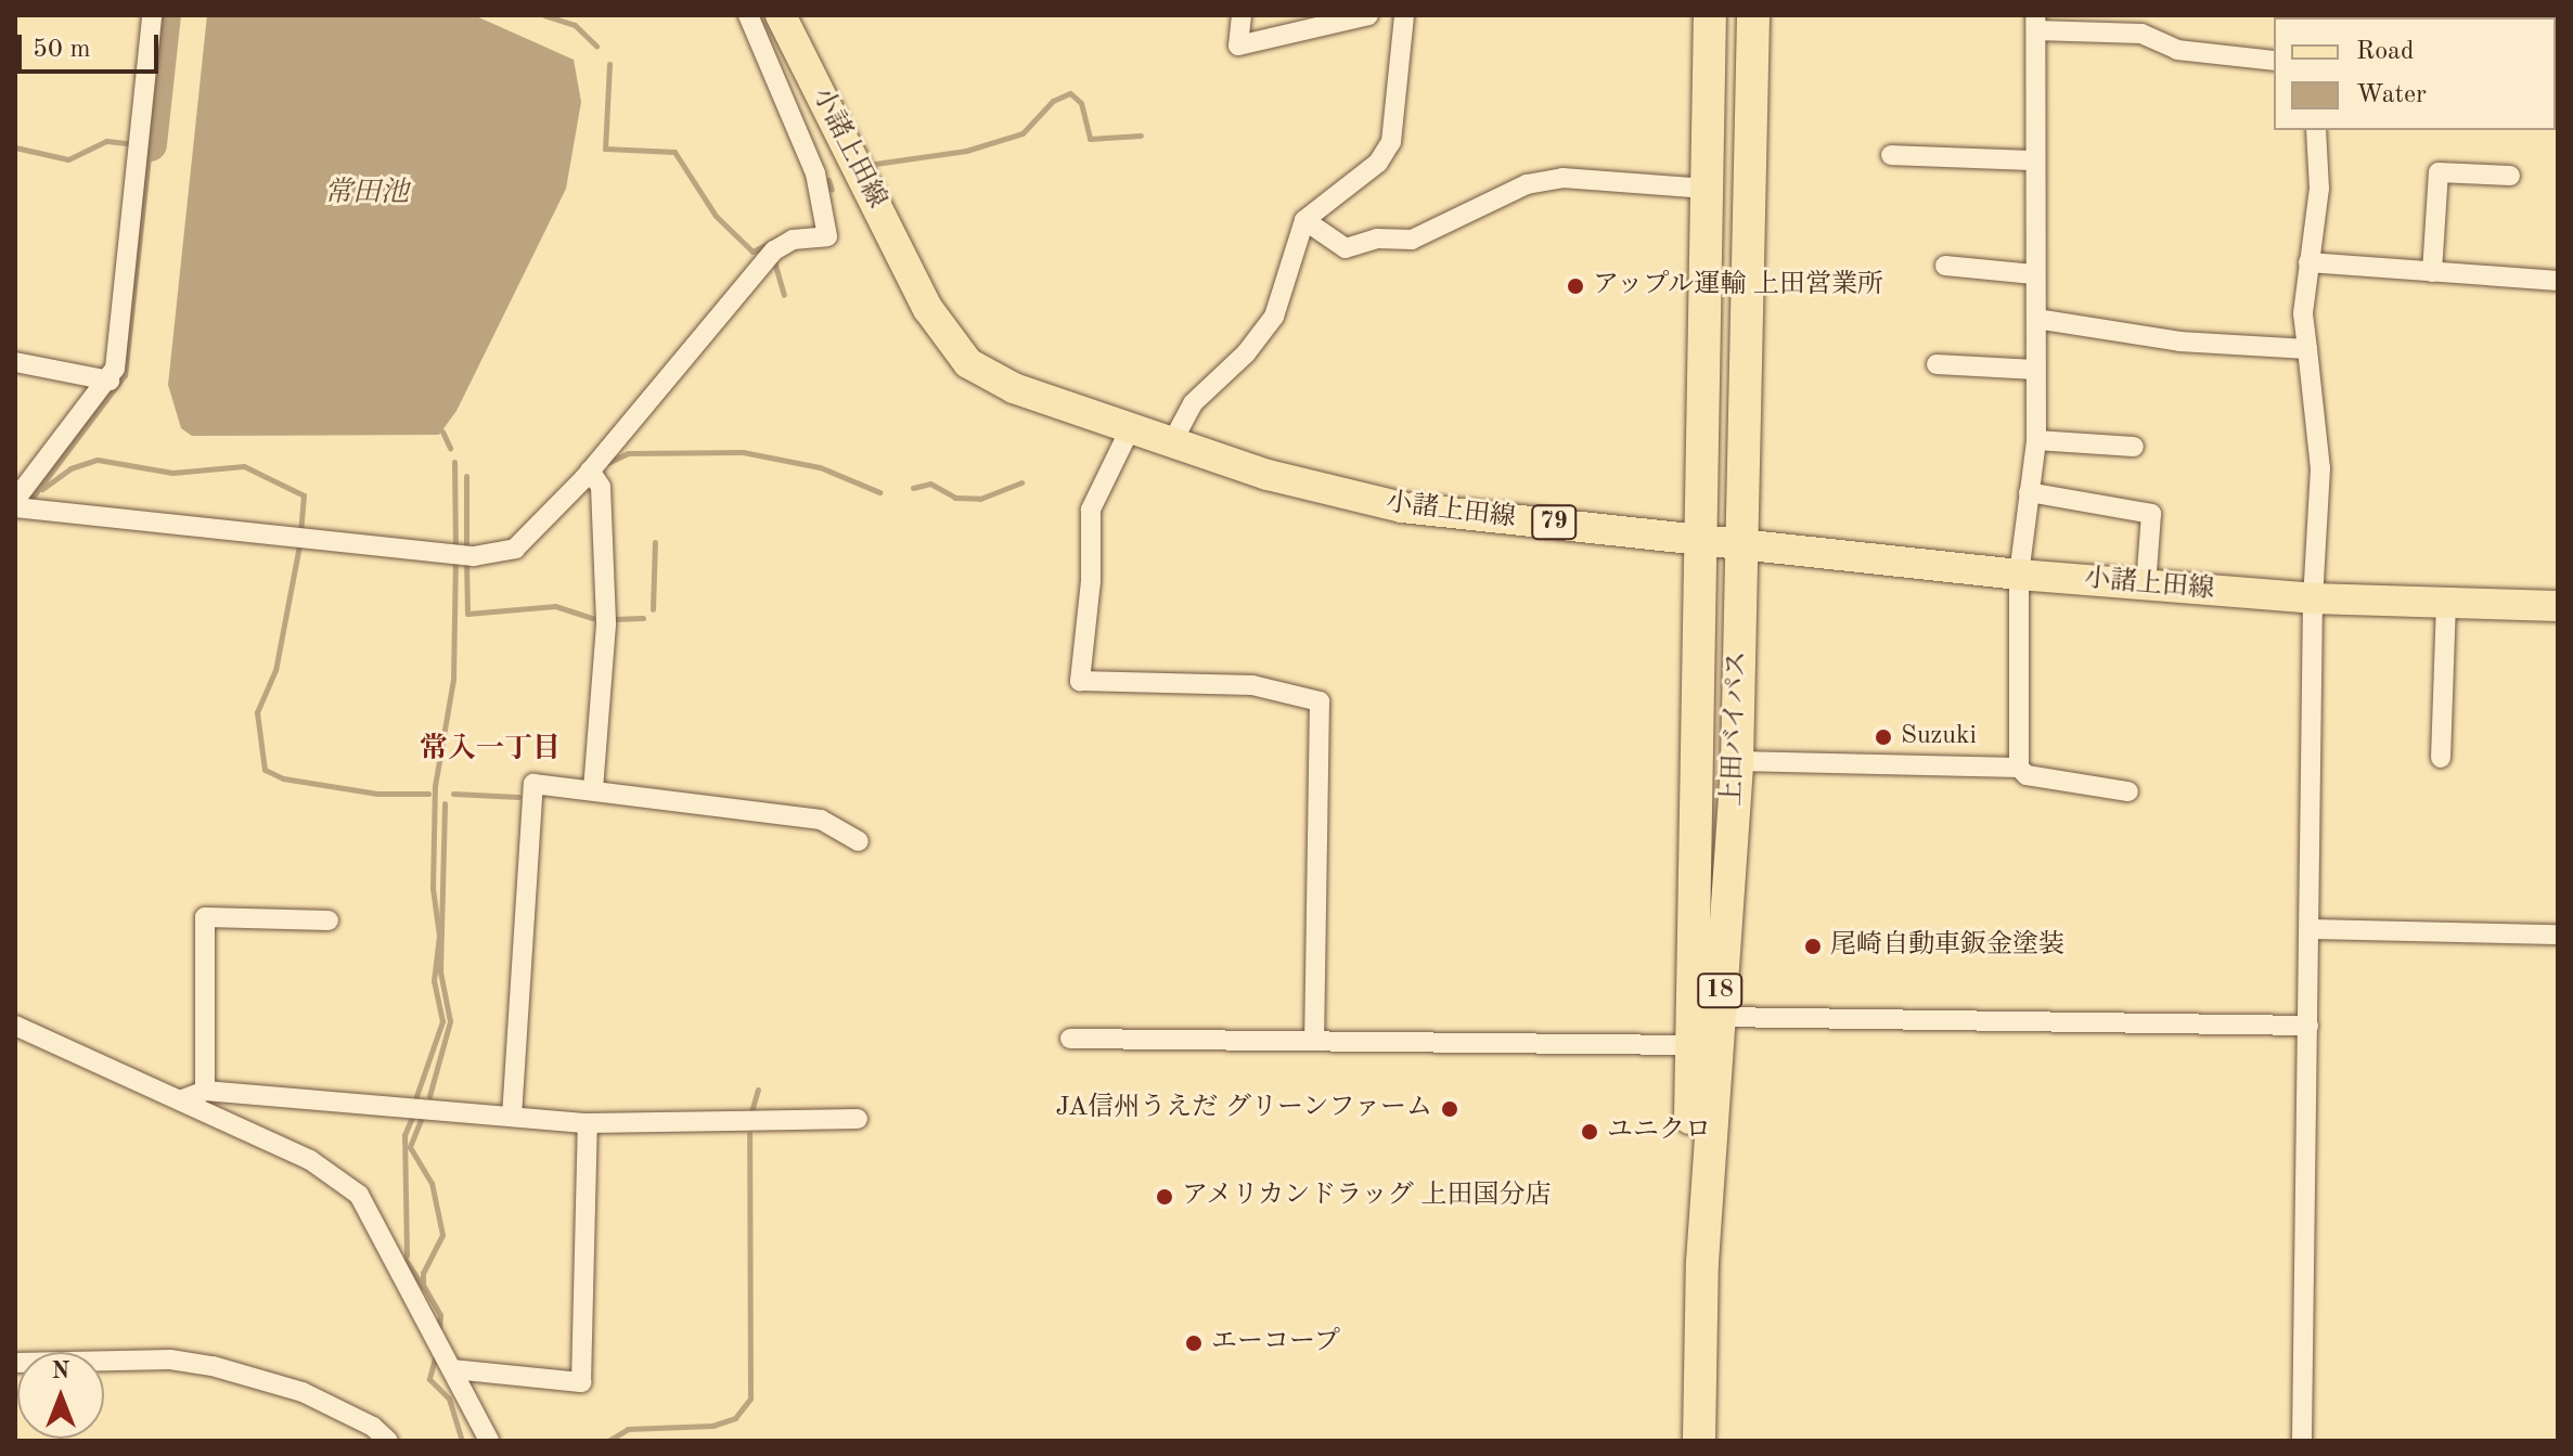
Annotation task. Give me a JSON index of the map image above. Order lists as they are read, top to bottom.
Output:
{
  "streets": {
    "highway": ["上田バイパス", "18"],
    "main road": ["小諸上田線", "79"]
  },
  "crossings": [
    ["小諸上田線", "上田バイパス"]
  ],
  "districts": ["常入一丁目"],
  "water": ["常田池"],
  "places": [
    "アップル運輸 上田営業所",
    "Suzuki",
    "尾崎自動車鈑金塗装",
    "JA信州うえだ グリーンファーム",
    "ユニクロ",
    "アメリカンドラッグ 上田国分店",
    "エーコープ"
  ],
  "legend": ["Road", "Water"],
  "scale_bar": "50 m",
  "north": "top"
}
